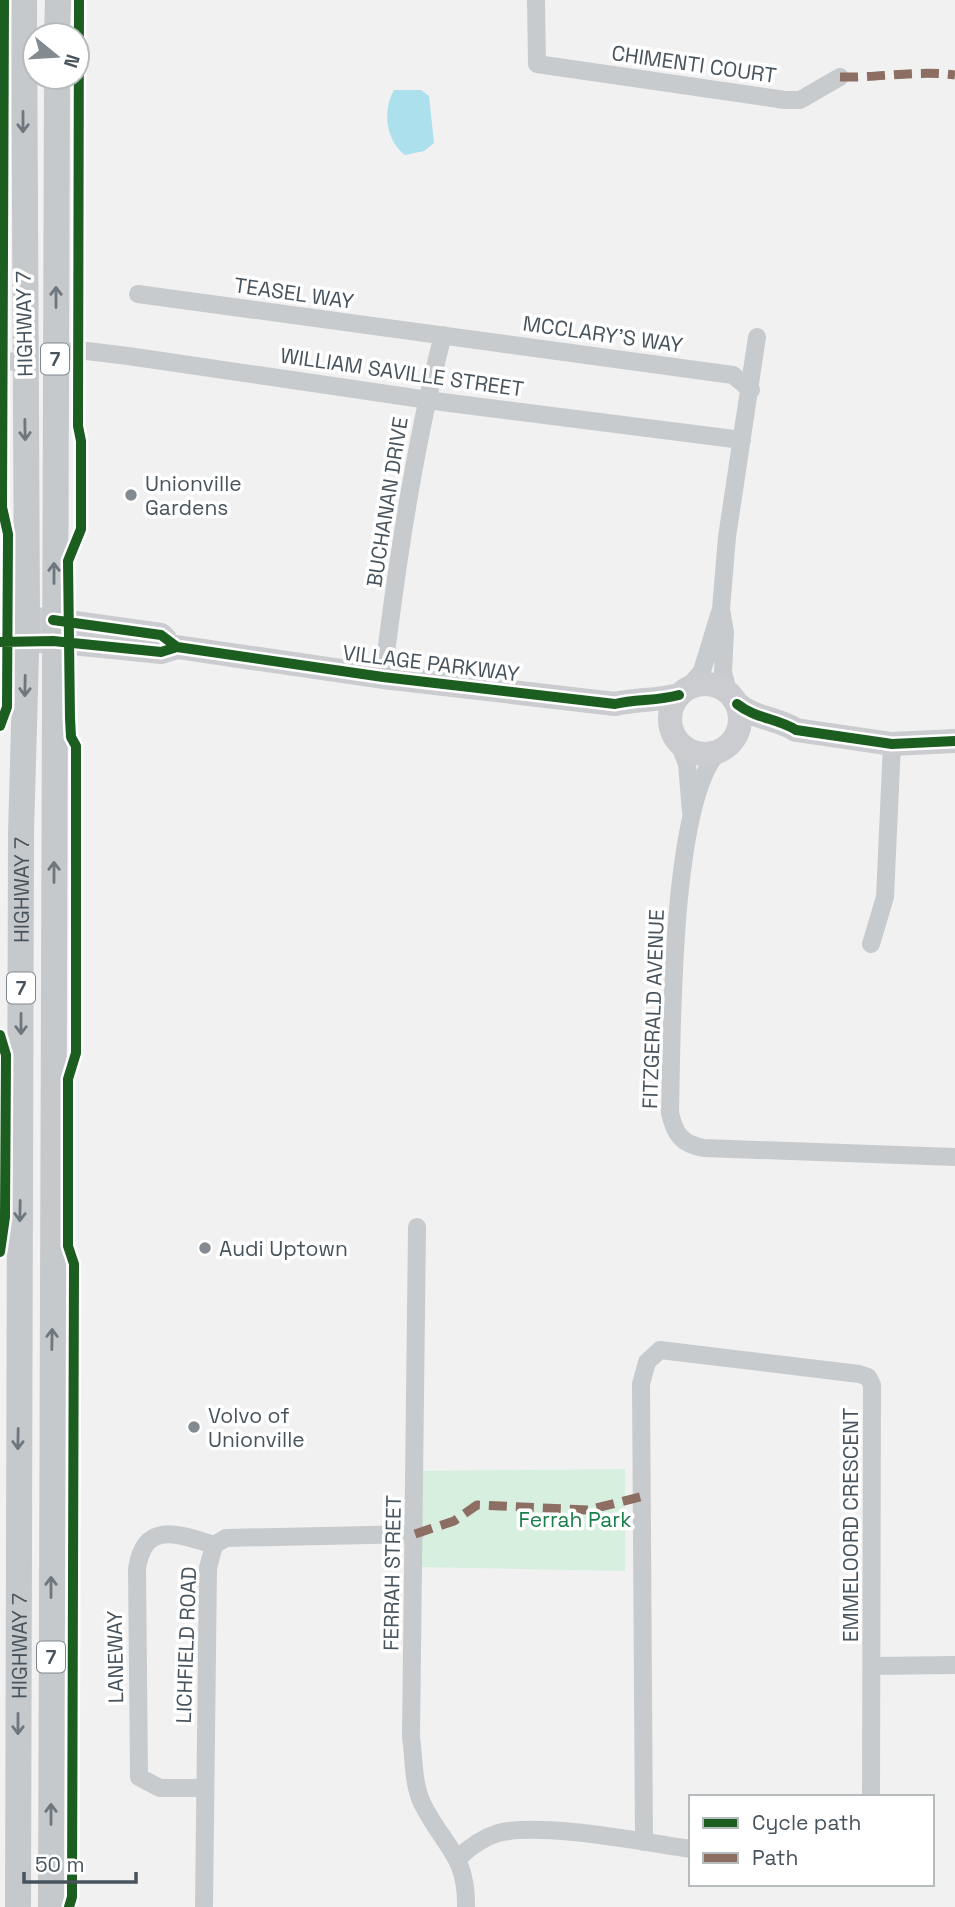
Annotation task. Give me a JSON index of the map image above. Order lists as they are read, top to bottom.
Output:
{
  "streets": {
    "main road": ["HIGHWAY 7", "7", "VILLAGE PARKWAY"],
    "street": [
      "CHIMENTI COURT",
      "TEASEL WAY",
      "MCCLARY'S WAY",
      "WILLIAM SAVILLE STREET",
      "BUCHANAN DRIVE",
      "FITZGERALD AVENUE",
      "EMMELOORD CRESCENT",
      "FERRAH STREET",
      "LICHFIELD ROAD",
      "LANEWAY"
    ]
  },
  "crossings": [
    ["TEASEL WAY", "MCCLARY'S WAY"],
    ["TEASEL WAY", "BUCHANAN DRIVE"],
    ["HIGHWAY 7", "WILLIAM SAVILLE STREET"],
    ["HIGHWAY 7", "VILLAGE PARKWAY"],
    ["MCCLARY'S WAY", "BUCHANAN DRIVE"],
    ["WILLIAM SAVILLE STREET", "BUCHANAN DRIVE"],
    ["BUCHANAN DRIVE", "VILLAGE PARKWAY"],
    ["VILLAGE PARKWAY", "FITZGERALD AVENUE"],
    ["FERRAH STREET", "LICHFIELD ROAD"],
    ["LICHFIELD ROAD", "LANEWAY"]
  ],
  "parks": ["Ferrah Park"],
  "places": ["Unionville Gardens", "Audi Uptown", "Volvo of Unionville"],
  "legend": ["Cycle path", "Path"],
  "scale_bar": "50 m",
  "north": "right"
}
